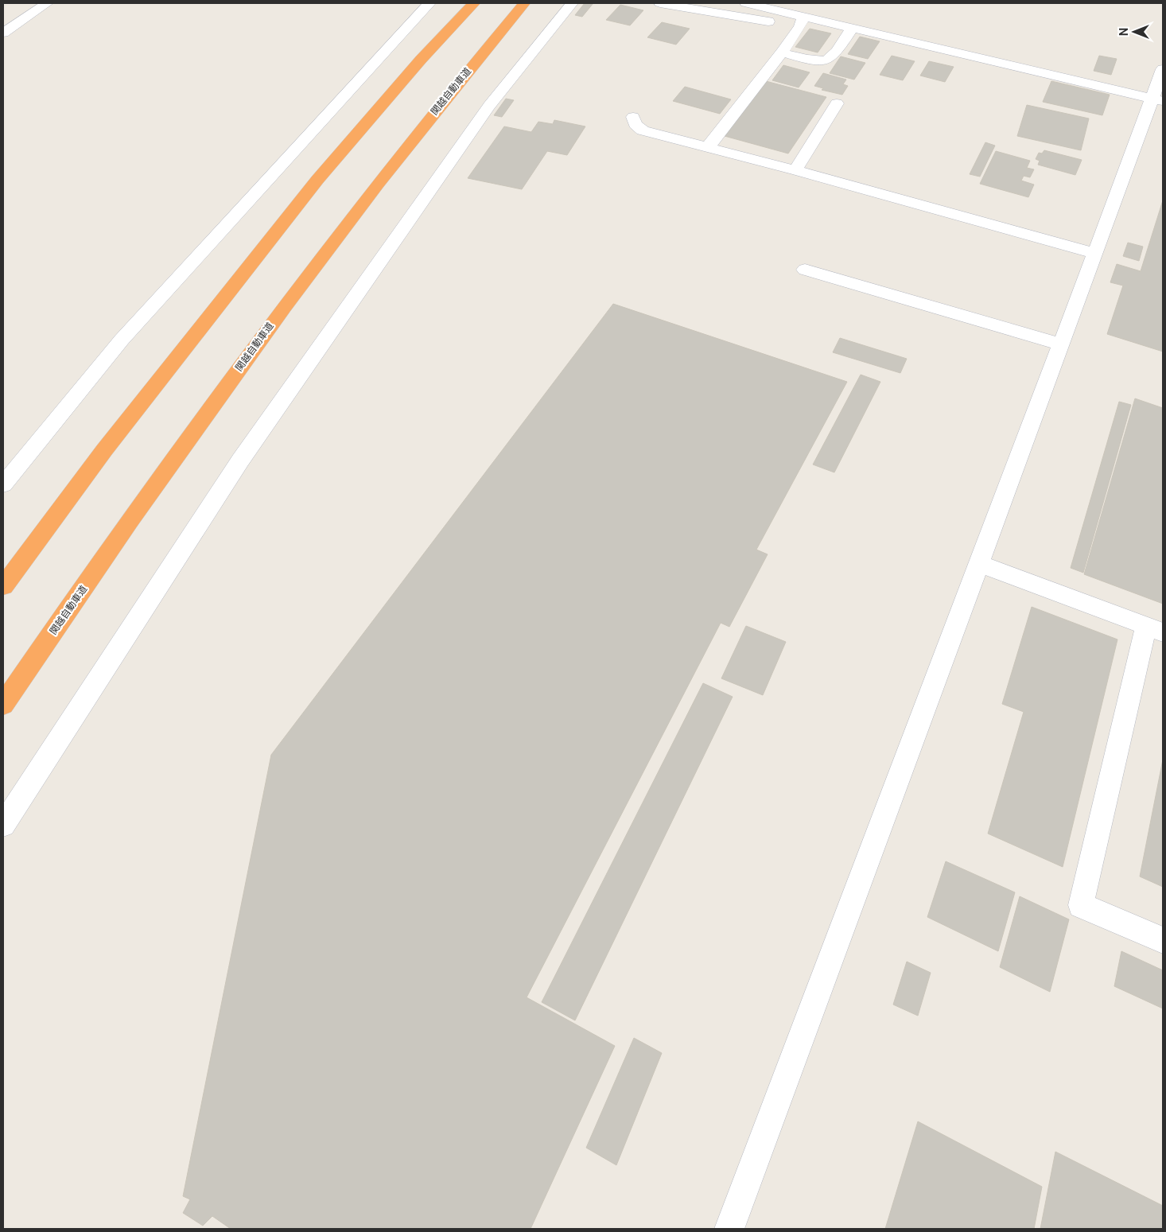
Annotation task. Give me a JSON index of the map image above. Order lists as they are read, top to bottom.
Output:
{
  "streets": {
    "highway": ["関越自動車道"]
  },
  "north": "left"
}
